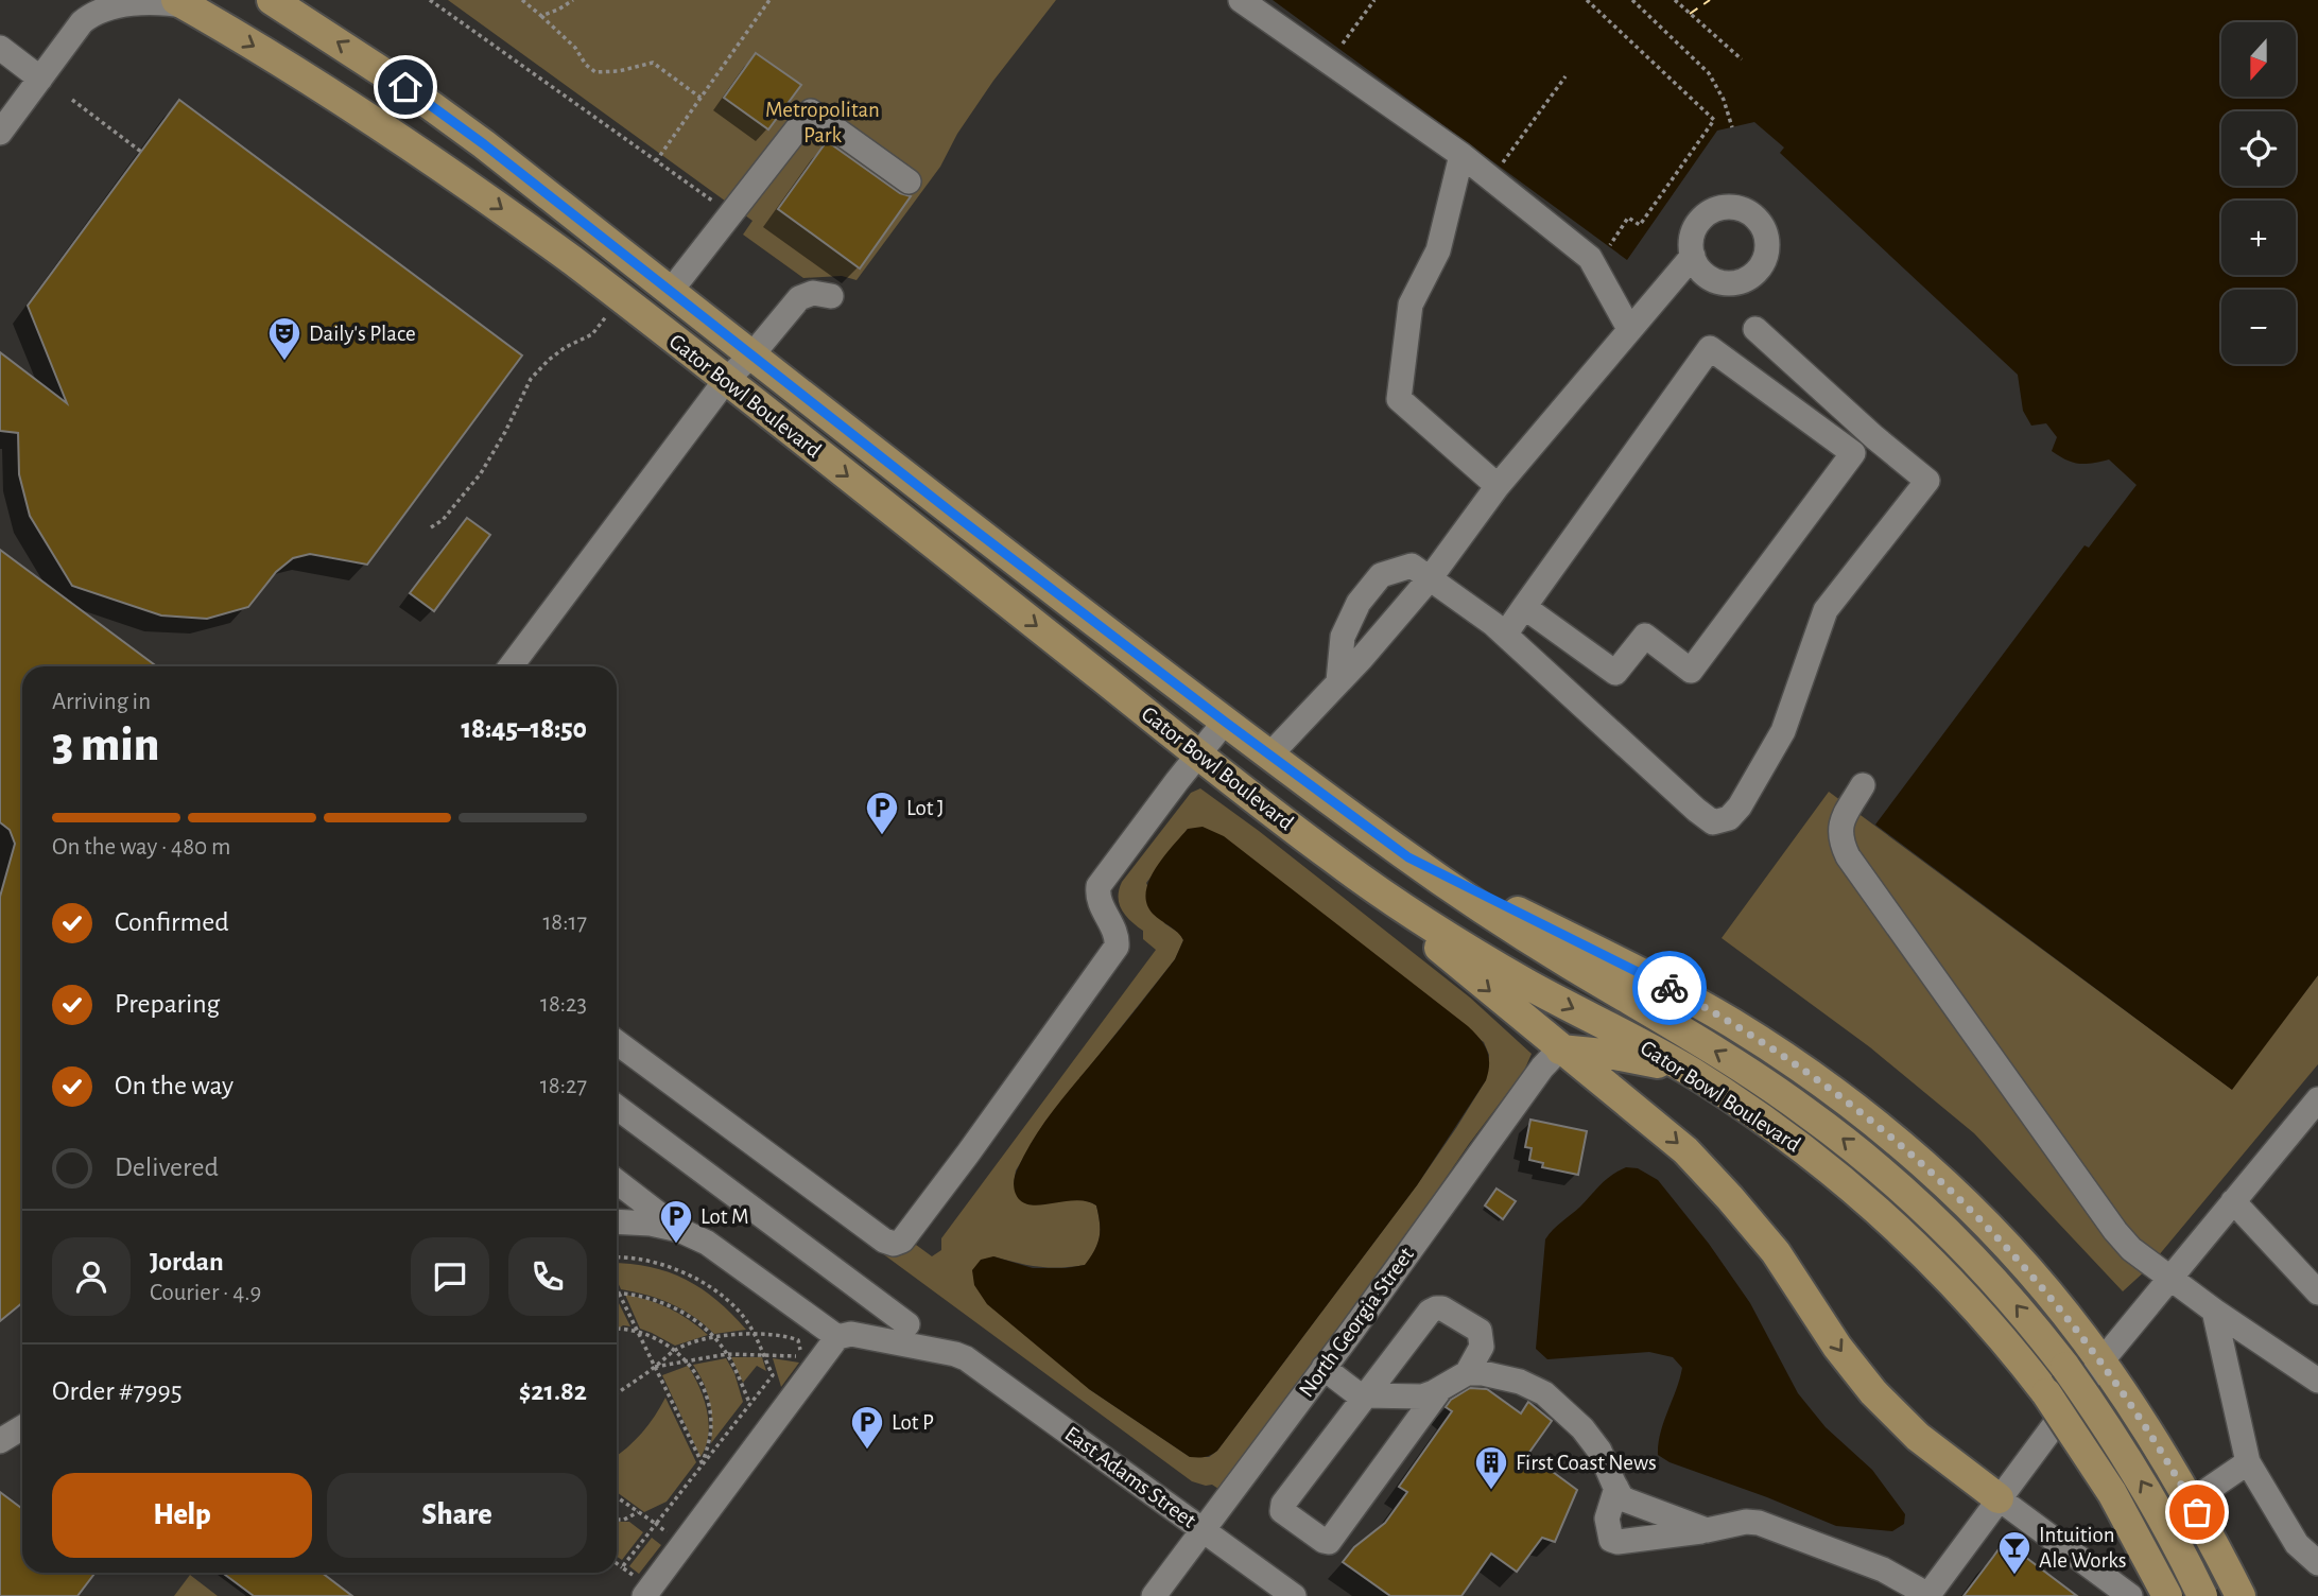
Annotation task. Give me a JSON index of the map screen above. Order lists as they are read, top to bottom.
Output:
{
  "streets": {
    "main road": ["Gator Bowl Boulevard"],
    "street": ["North Georgia Street", "East Adams Street"]
  },
  "crossings": [
    ["North Georgia Street", "East Adams Street"]
  ],
  "parks": ["Metropolitan Park"],
  "places": {
    "theatre": ["Daily's Place"],
    "parking": ["Lot J", "Lot M", "Lot P"],
    "building": ["First Coast News"],
    "bar": ["Intuition Ale Works"]
  },
  "north": "bottom",
  "page": {
    "map_buttons": ["+", "−"],
    "heading": ["3 min", "Arriving in", "18:45–18:50"],
    "panel": [
      "Jordan",
      "Courier · 4.9",
      "Order #7995",
      "$21.82"
    ],
    "bar": "On the way · 480 m",
    "list": [
      ["Confirmed", "18:17"],
      ["Preparing", "18:23"],
      ["On the way", "18:27"],
      "Delivered"
    ],
    "buttons": ["Help", "Share"]
  }
}
